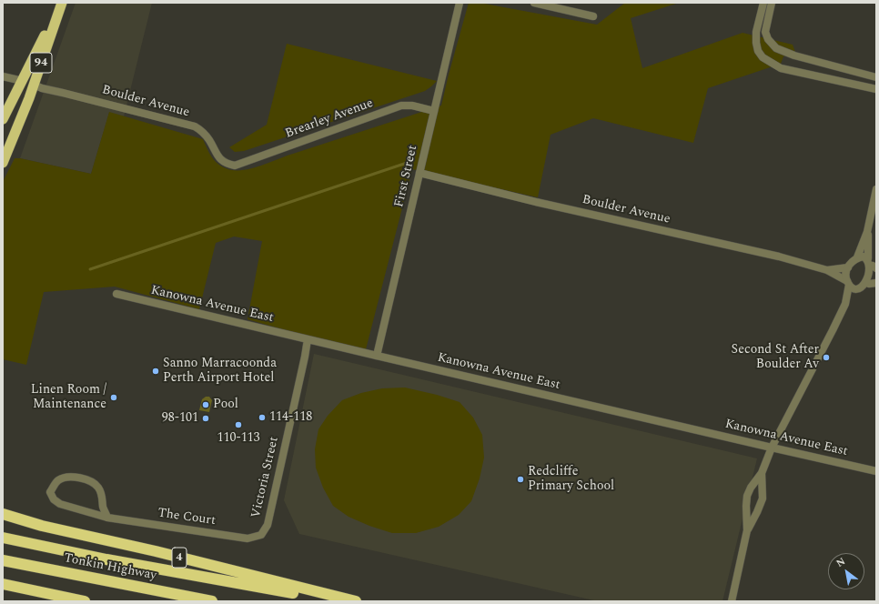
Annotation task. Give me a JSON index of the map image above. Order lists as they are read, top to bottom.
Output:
{
  "streets": {
    "highway": ["94", "4", "Tonkin Highway"],
    "street": [
      "Boulder Avenue",
      "Brearley Avenue",
      "First Street",
      "Kanowna Avenue East",
      "Victoria Street",
      "The Court"
    ]
  },
  "crossings": [
    ["94", "Boulder Avenue"],
    ["Boulder Avenue", "Brearley Avenue"],
    ["Boulder Avenue", "First Street"],
    ["Brearley Avenue", "First Street"],
    ["First Street", "Kanowna Avenue East"],
    ["Kanowna Avenue East", "Victoria Street"],
    ["Victoria Street", "The Court"]
  ],
  "places": [
    "Second St After Boulder Av",
    "Sanno Marracoonda Perth Airport Hotel",
    "Linen Room / Maintenance",
    "Pool",
    "114-118",
    "98-101",
    "110-113",
    "Redcliffe Primary School"
  ],
  "north": "top left"
}
